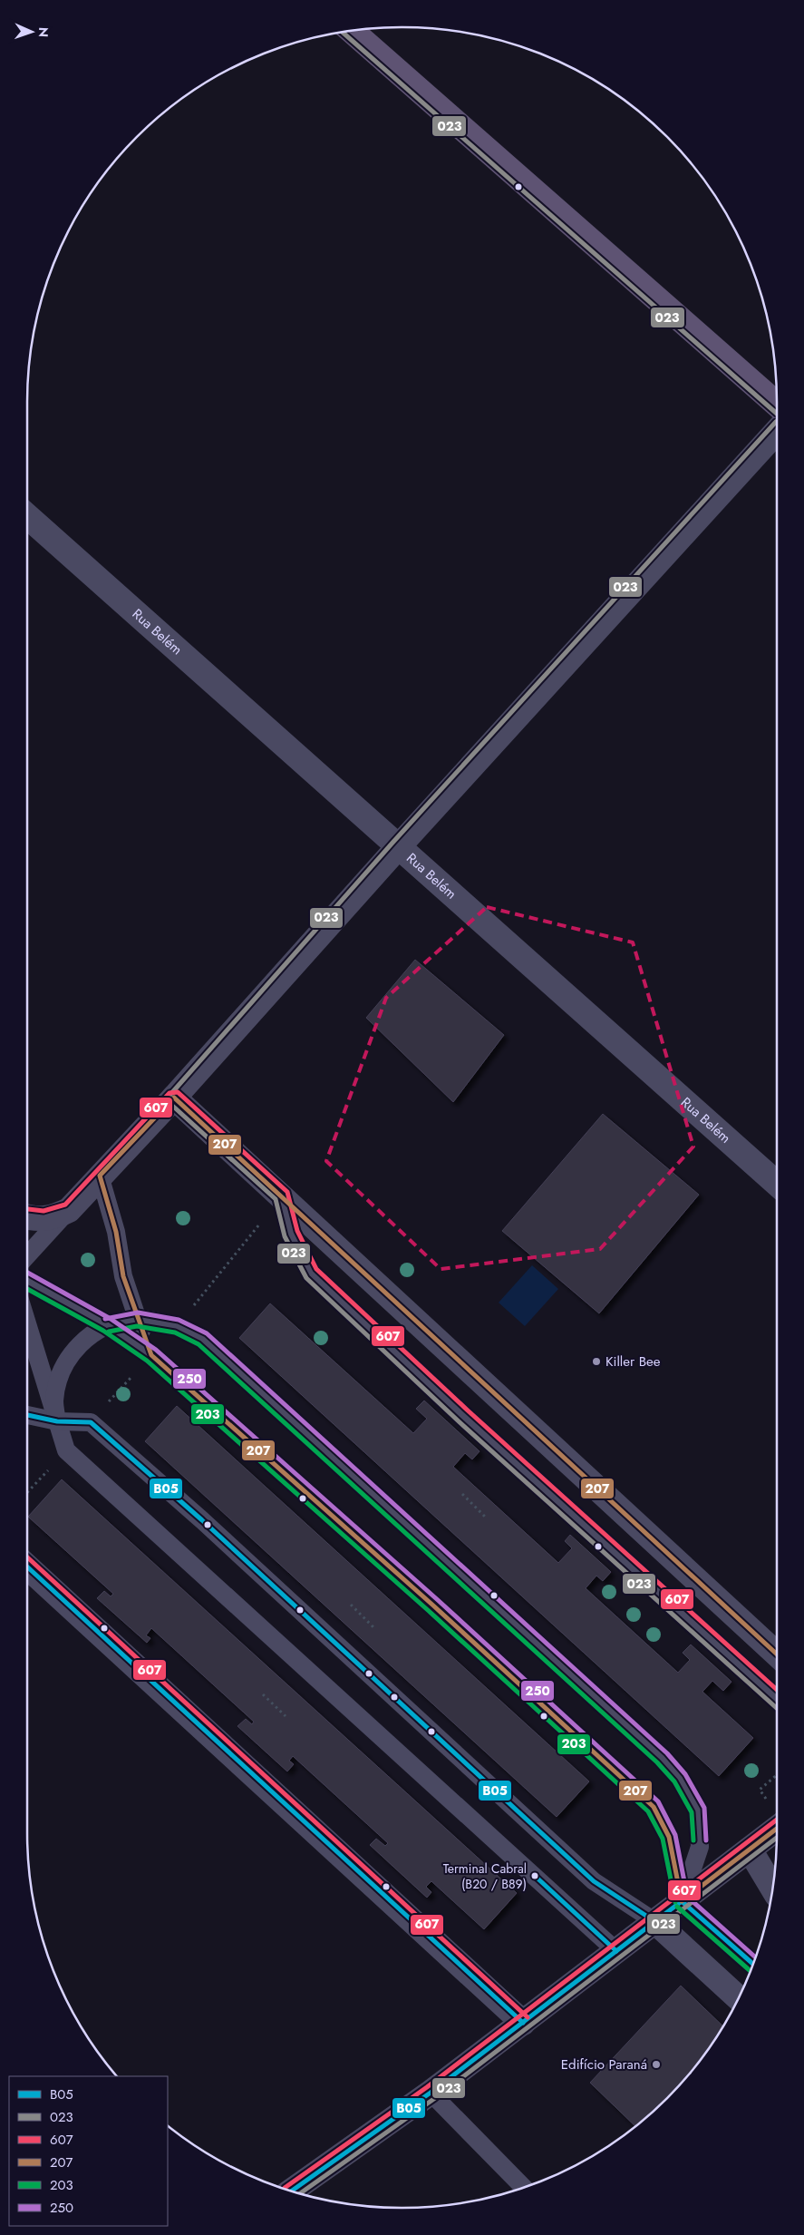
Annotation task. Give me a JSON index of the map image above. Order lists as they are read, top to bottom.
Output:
{
  "streets": {
    "street": ["Rua Belém"]
  },
  "places": ["Killer Bee", "Terminal Cabral (B20 / B89)", "Edifício Paraná"],
  "lines": [
    "transit line 023",
    "transit line 607",
    "transit line 207",
    "transit line 250",
    "transit line 203",
    "transit line B05"
  ],
  "legend": [
    "B05",
    "023",
    "607",
    "207",
    "203",
    "250"
  ],
  "north": "right"
}
